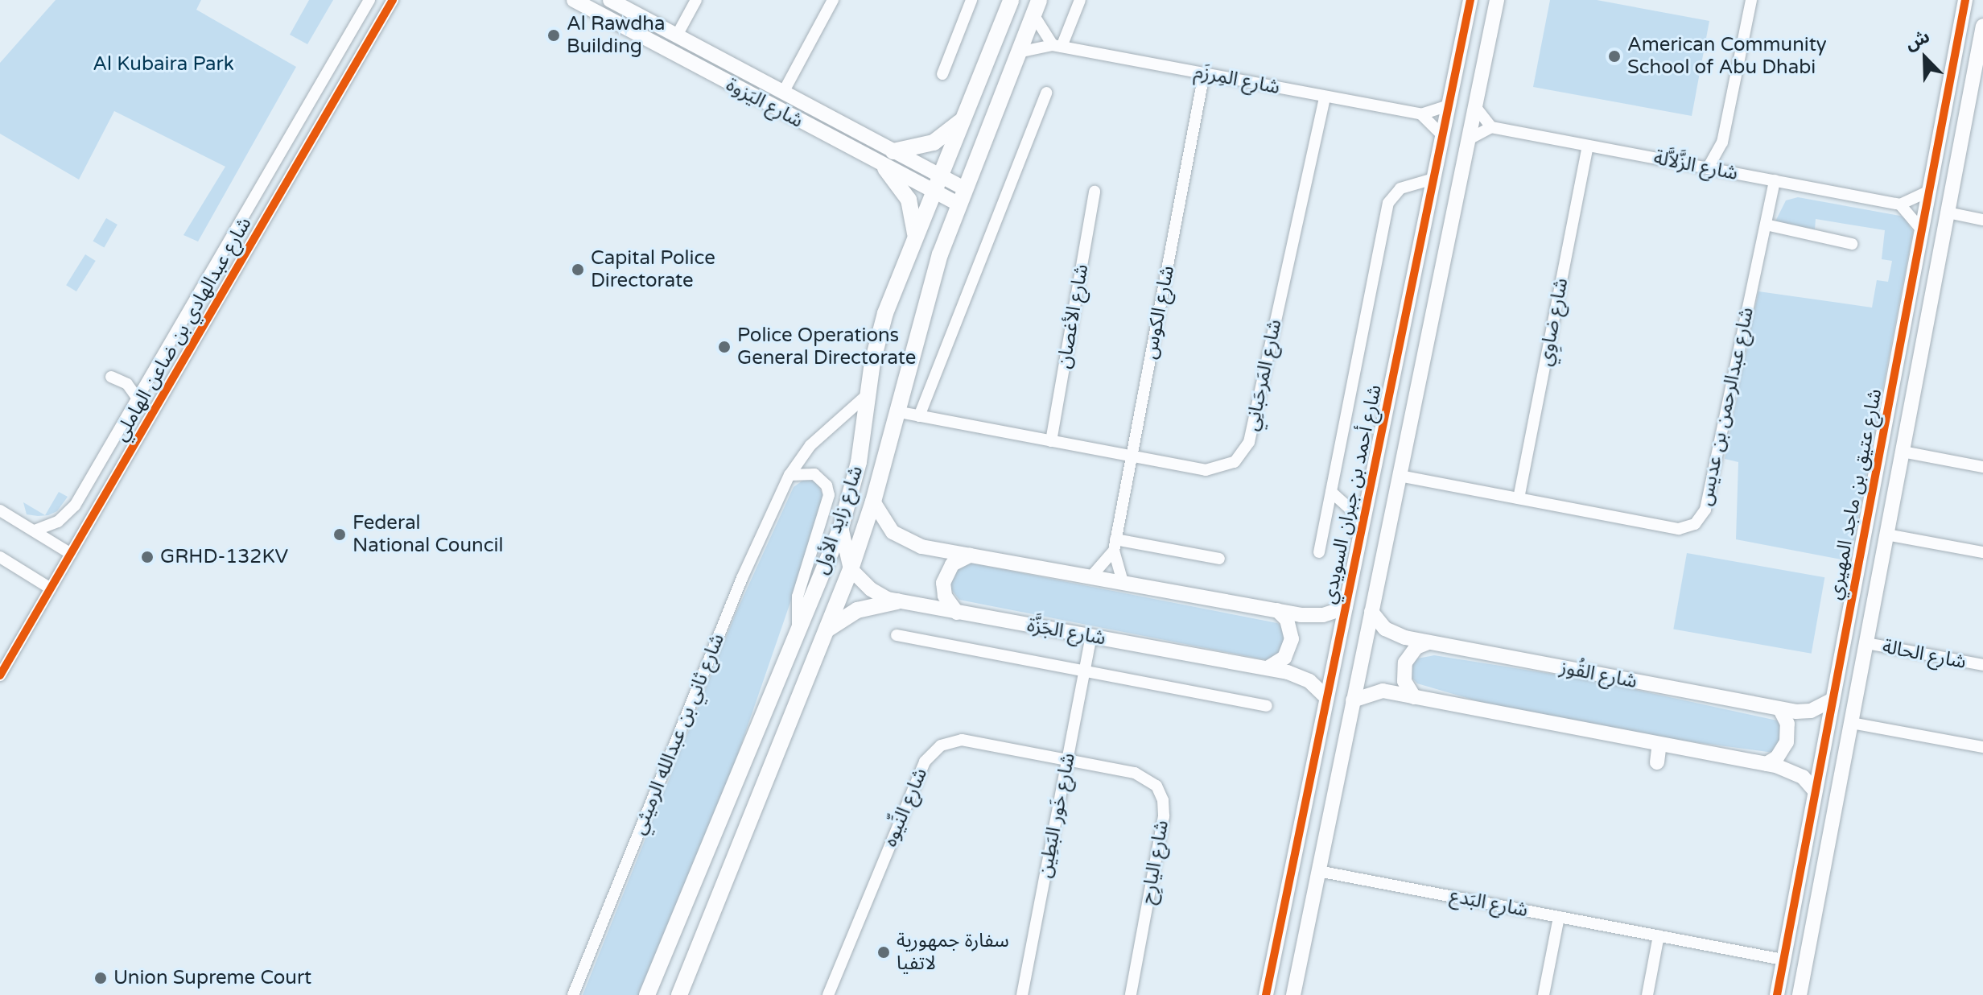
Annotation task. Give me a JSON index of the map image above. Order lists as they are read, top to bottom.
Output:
{
  "streets": {
    "main road": ["شارع زايد الأول"],
    "street": [
      "شارع المِرزَم",
      "شارع اليَزوة",
      "شارع الزَّلاَّلة",
      "شارع الكوس",
      "شارع الأغصان",
      "شارع ضاوِي",
      "شارع عبدالهادي بن ضاعن الهاملي",
      "شارع المَرحَبانِي",
      "شارع عبدالرحمن بن عديس",
      "شارع أحمد بن جبران السويدي",
      "شارع عتيق بن ماجد المهيري",
      "شارع الجَزَّة",
      "شارع الحالة",
      "شارع القُوز",
      "شارع ثاني بن عبدالله الرميثي",
      "شارع النِّيوه",
      "شارع خَور البَطِين",
      "شارع اليارِح",
      "شارع البَدع"
    ]
  },
  "crossings": [
    ["شارع المِرزَم", "شارع الكوس"],
    ["شارع المِرزَم", "شارع المَرحَبانِي"],
    ["شارع المِرزَم", "شارع أحمد بن جبران السويدي"],
    ["شارع المِرزَم", "شارع زايد الأول"],
    ["شارع اليَزوة", "شارع زايد الأول"],
    ["شارع الزَّلاَّلة", "شارع ضاوِي"],
    ["شارع الزَّلاَّلة", "شارع عبدالرحمن بن عديس"],
    ["شارع الكوس", "شارع المَرحَبانِي"],
    ["شارع الأغصان", "شارع المَرحَبانِي"],
    ["شارع ضاوِي", "شارع عبدالرحمن بن عديس"],
    ["شارع المَرحَبانِي", "شارع زايد الأول"],
    ["شارع أحمد بن جبران السويدي", "شارع الجَزَّة"],
    ["شارع عتيق بن ماجد المهيري", "شارع الحالة"],
    ["شارع عتيق بن ماجد المهيري", "شارع القُوز"],
    ["شارع عتيق بن ماجد المهيري", "شارع البَدع"],
    ["شارع زايد الأول", "شارع الجَزَّة"],
    ["شارع زايد الأول", "شارع ثاني بن عبدالله الرميثي"],
    ["شارع الجَزَّة", "شارع خَور البَطِين"],
    ["شارع النِّيوه", "شارع خَور البَطِين"],
    ["شارع النِّيوه", "شارع اليارِح"],
    ["شارع خَور البَطِين", "شارع اليارِح"]
  ],
  "parks": ["Al Kubaira Park"],
  "places": [
    "Al Rawdha Building",
    "American Community School of Abu Dhabi",
    "Capital Police Directorate",
    "Police Operations General Directorate",
    "Federal National Council",
    "GRHD-132KV",
    "سفارة جمهورية لاتفيا",
    "Union Supreme Court"
  ],
  "north": "top left"
}
